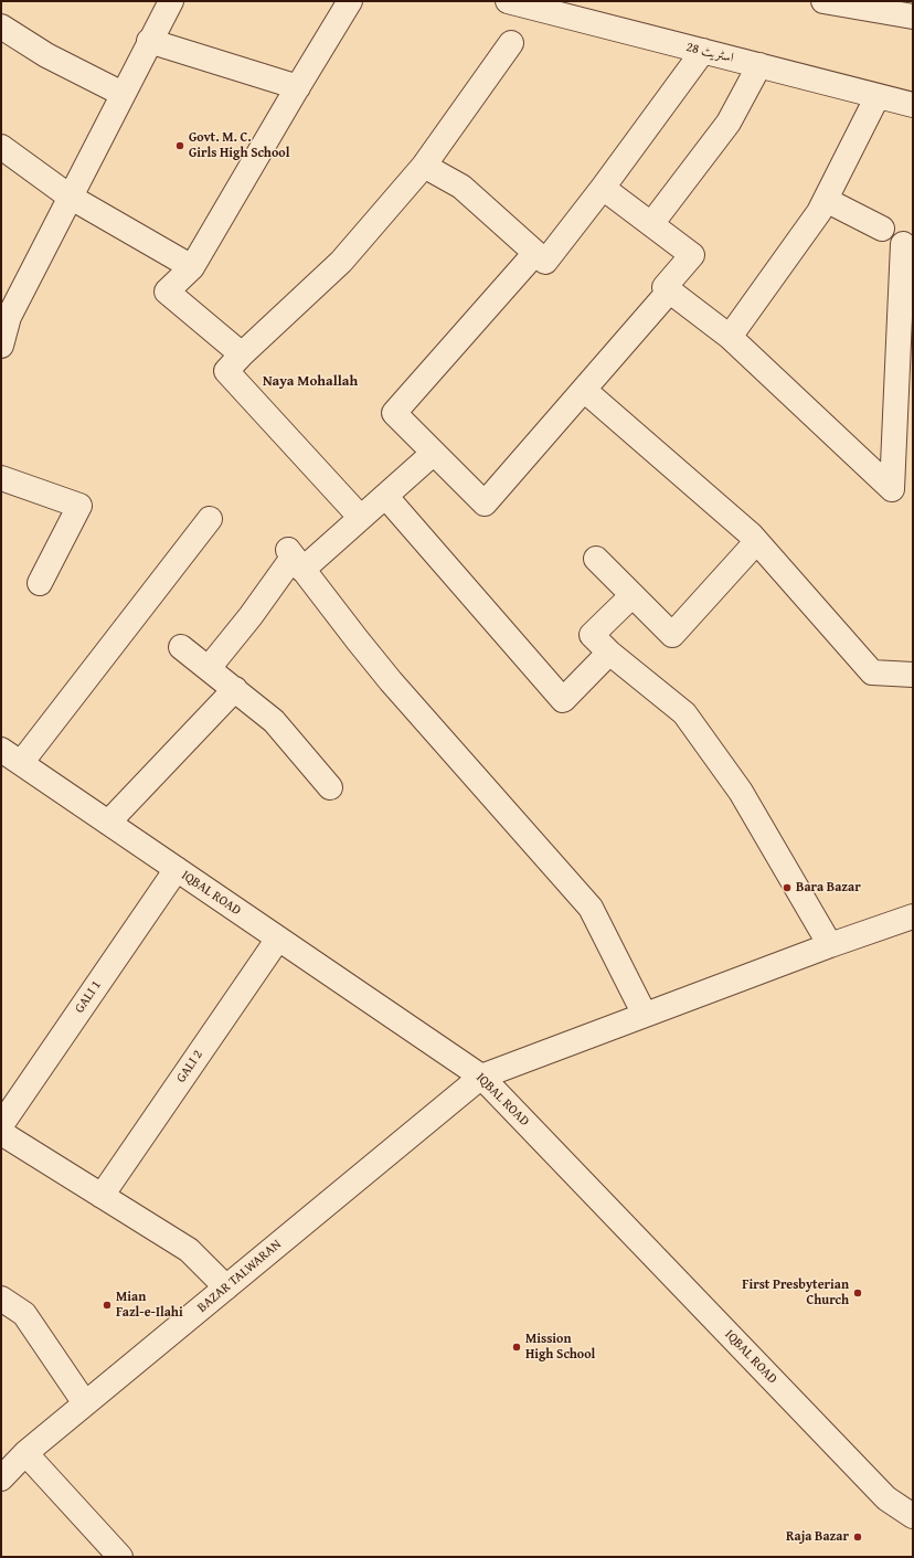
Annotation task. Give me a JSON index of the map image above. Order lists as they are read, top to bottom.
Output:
{
  "streets": {
    "street": [
      "اسٹریٹ 28",
      "IQBAL ROAD",
      "GALI 1",
      "GALI 2",
      "BAZAR TALWARAN"
    ]
  },
  "crossings": [
    ["IQBAL ROAD", "GALI 1"],
    ["IQBAL ROAD", "GALI 2"],
    ["IQBAL ROAD", "BAZAR TALWARAN"]
  ],
  "districts": ["Naya Mohallah"],
  "places": [
    "Govt. M. C. Girls High School",
    "Bara Bazar",
    "First Presbyterian Church",
    "Mian Fazl-e-Ilahi",
    "Mission High School",
    "Raja Bazar"
  ]
}
